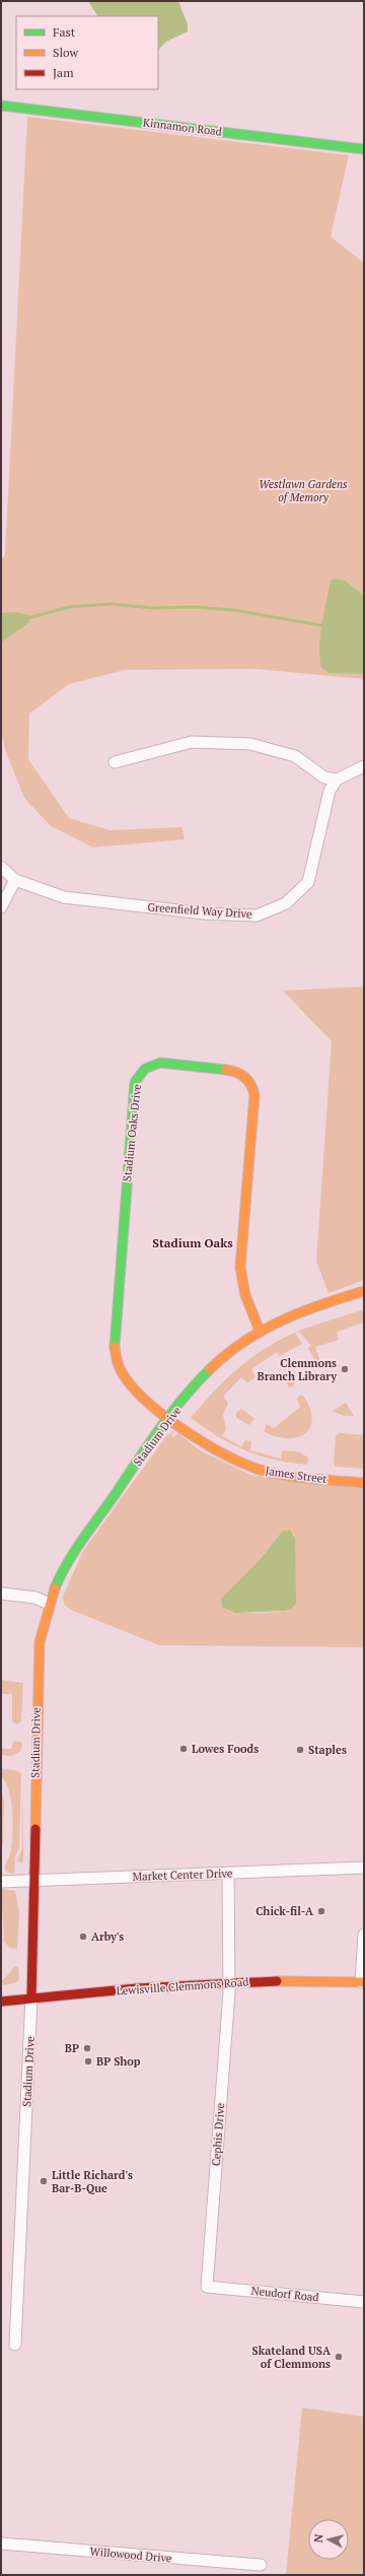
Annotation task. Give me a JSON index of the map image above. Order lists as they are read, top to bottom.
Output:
{
  "streets": {
    "street": [
      "Kinnamon Road",
      "Greenfield Way Drive",
      "Stadium Oaks Drive",
      "Stadium Drive",
      "James Street",
      "Market Center Drive",
      "Lewisville Clemmons Road",
      "Cephis Drive",
      "Neudorf Road",
      "Willowood Drive"
    ]
  },
  "crossings": [
    ["Stadium Oaks Drive", "Stadium Drive"],
    ["Stadium Oaks Drive", "James Street"],
    ["Stadium Drive", "James Street"],
    ["Stadium Drive", "Market Center Drive"],
    ["Stadium Drive", "Lewisville Clemmons Road"],
    ["Market Center Drive", "Cephis Drive"],
    ["Lewisville Clemmons Road", "Cephis Drive"],
    ["Cephis Drive", "Neudorf Road"]
  ],
  "districts": ["Stadium Oaks"],
  "parks": ["Westlawn Gardens of Memory"],
  "places": [
    "Clemmons Branch Library",
    "Lowes Foods",
    "Staples",
    "Chick-fil-A",
    "Arby's",
    "BP",
    "BP Shop",
    "Little Richard's Bar-B-Que",
    "Skateland USA of Clemmons"
  ],
  "legend": ["Fast", "Slow", "Jam"],
  "north": "left"
}
